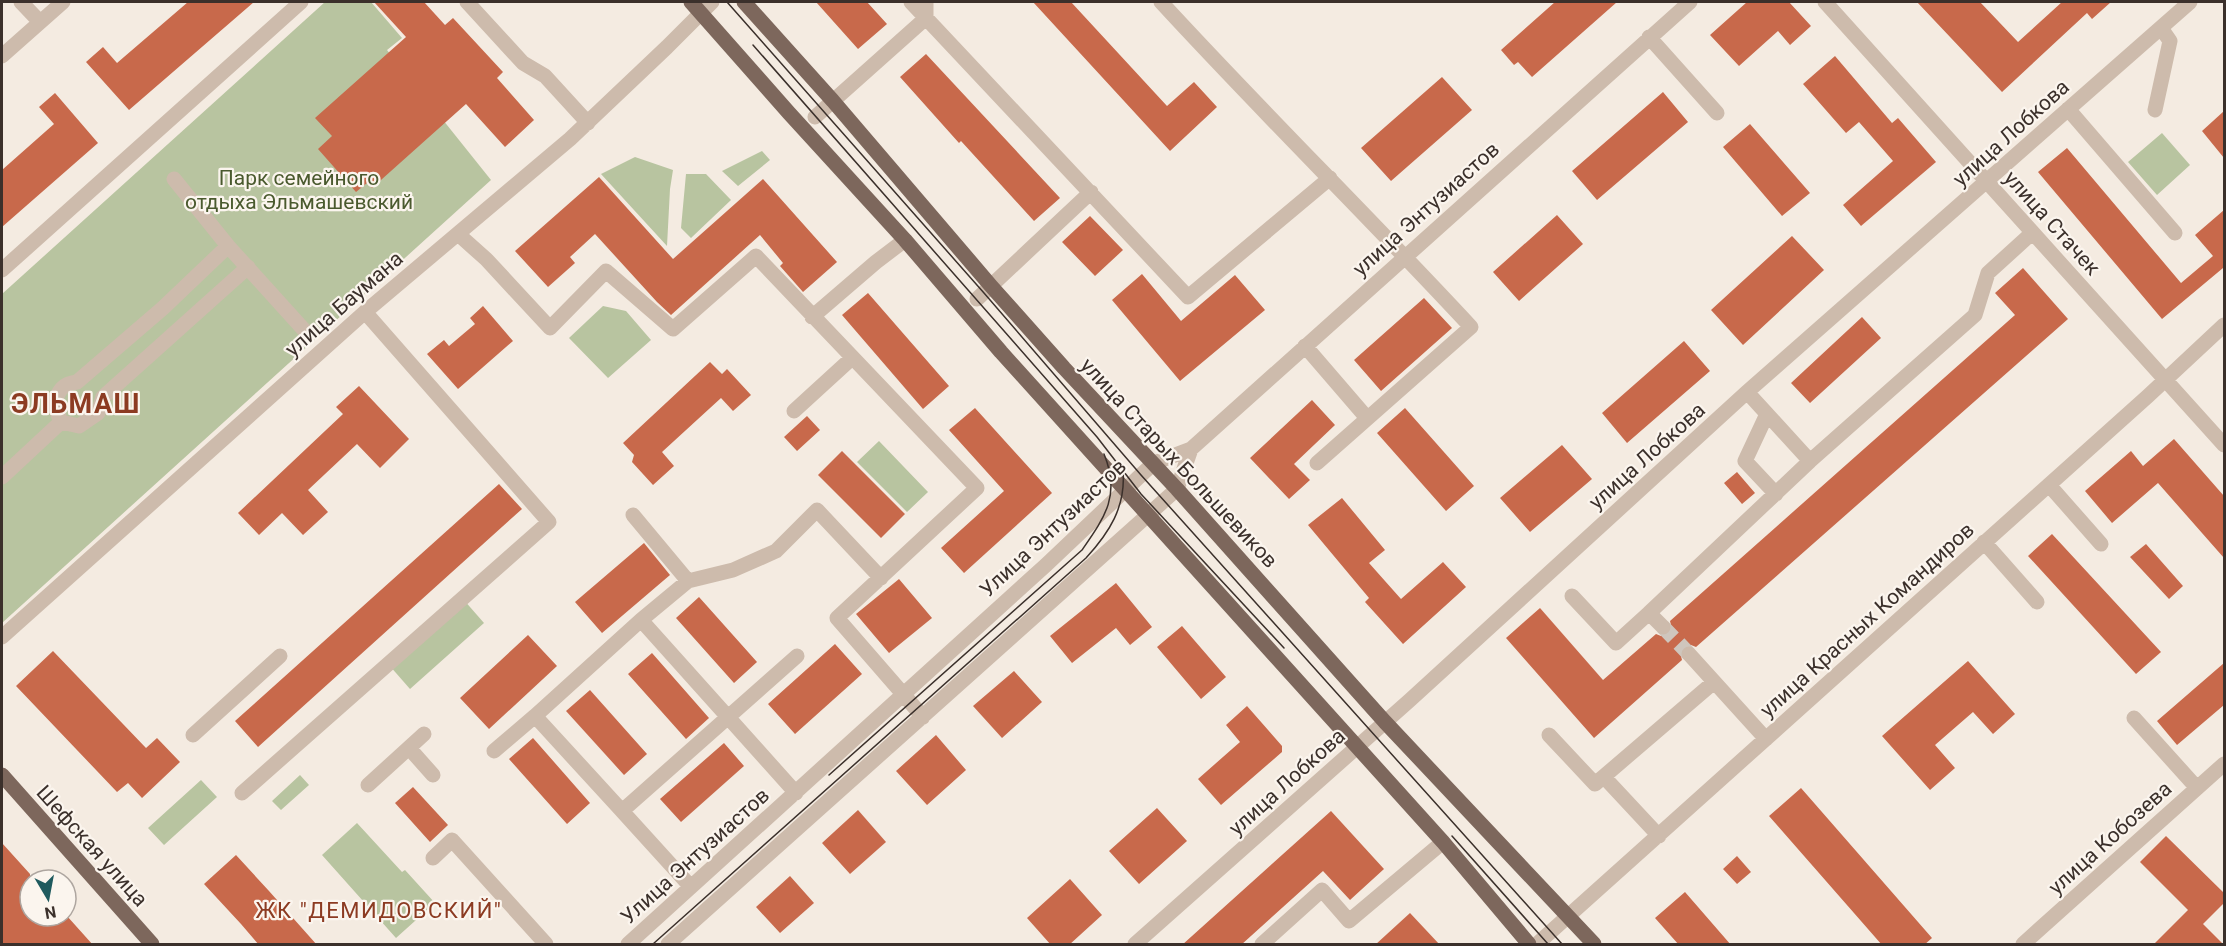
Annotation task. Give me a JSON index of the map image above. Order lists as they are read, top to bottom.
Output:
{
  "streets": {
    "main road": ["улица Старых Большевиков", "Шефская улица"],
    "street": [
      "улица Лобкова",
      "улица Энтузиастов",
      "улица Стачек",
      "улица Баумана",
      "Улица Энтузиастов",
      "улица Красных Командиров",
      "улица Кобозева"
    ]
  },
  "crossings": [
    ["улица Лобкова", "улица Стачек"],
    ["улица Лобкова", "улица Старых Большевиков"],
    ["улица Энтузиастов", "Улица Энтузиастов"],
    ["улица Стачек", "улица Красных Командиров"],
    ["улица Старых Большевиков", "Улица Энтузиастов"],
    ["улица Старых Большевиков", "улица Красных Командиров"]
  ],
  "districts": ["ЭЛЬМАШ", "ЖК \"ДЕМИДОВСКИЙ\""],
  "parks": ["Парк семейного отдыха Эльмашевский"],
  "north": "bottom"
}
